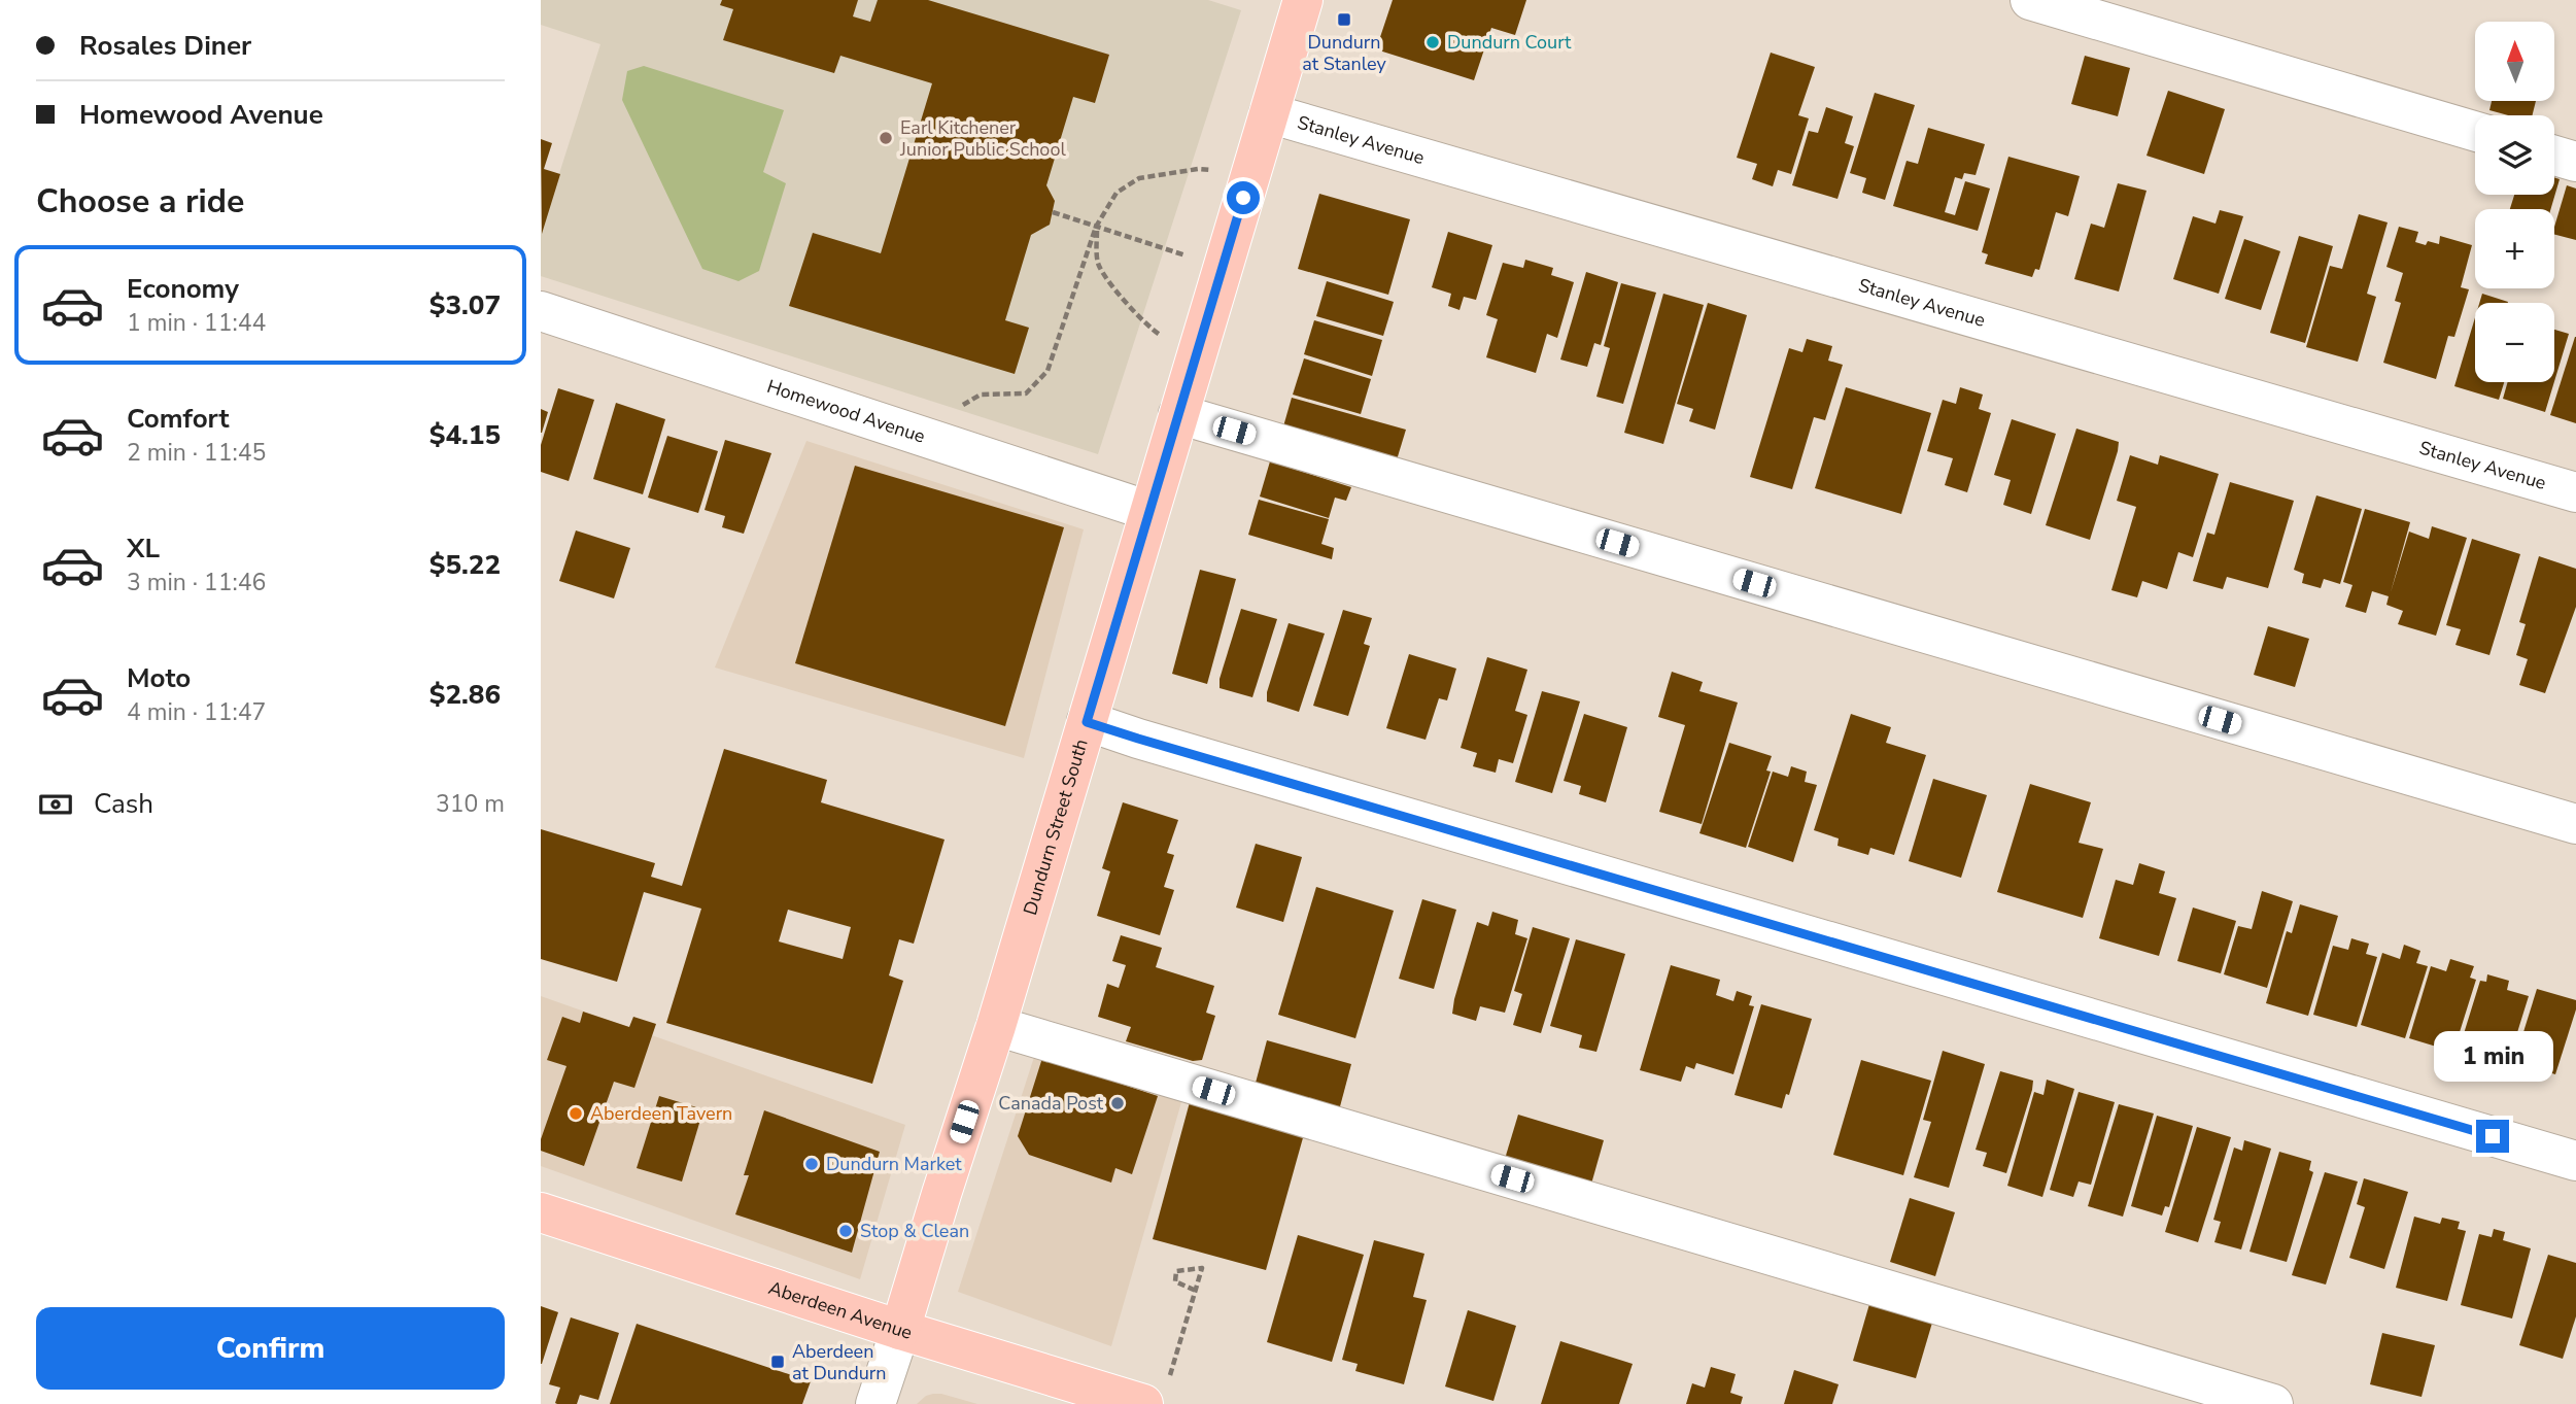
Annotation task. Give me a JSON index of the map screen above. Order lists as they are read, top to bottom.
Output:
{
  "streets": {
    "main road": ["Dundurn Street South", "Aberdeen Avenue"],
    "street": ["Stanley Avenue", "Homewood Avenue"]
  },
  "crossings": [
    ["Stanley Avenue", "Dundurn Street South"],
    ["Homewood Avenue", "Dundurn Street South"],
    ["Dundurn Street South", "Aberdeen Avenue"]
  ],
  "places": {
    "transit": ["Dundurn at Stanley", "Aberdeen at Dundurn"],
    "other": [
      "Dundurn Court",
      "Earl Kitchener Junior Public School",
      "Canada Post",
      "Aberdeen Tavern",
      "Dundurn Market",
      "Stop & Clean"
    ]
  },
  "north": "top",
  "page": {
    "banner": ["Rosales Diner", "Homewood Avenue"],
    "map_buttons": ["+", "−"],
    "heading": "Choose a ride",
    "list": [
      {
        "name": "Economy",
        "note": "1 min · 11:44",
        "value": "$3.07"
      },
      {
        "name": "Comfort",
        "note": "2 min · 11:45",
        "value": "$4.15"
      },
      {
        "name": "XL",
        "note": "3 min · 11:46",
        "value": "$5.22"
      },
      {
        "name": "Moto",
        "note": "4 min · 11:47",
        "value": "$2.86"
      }
    ],
    "pay": ["Cash", "310 m"],
    "bubble": "1 min",
    "buttons": "Confirm"
  }
}
